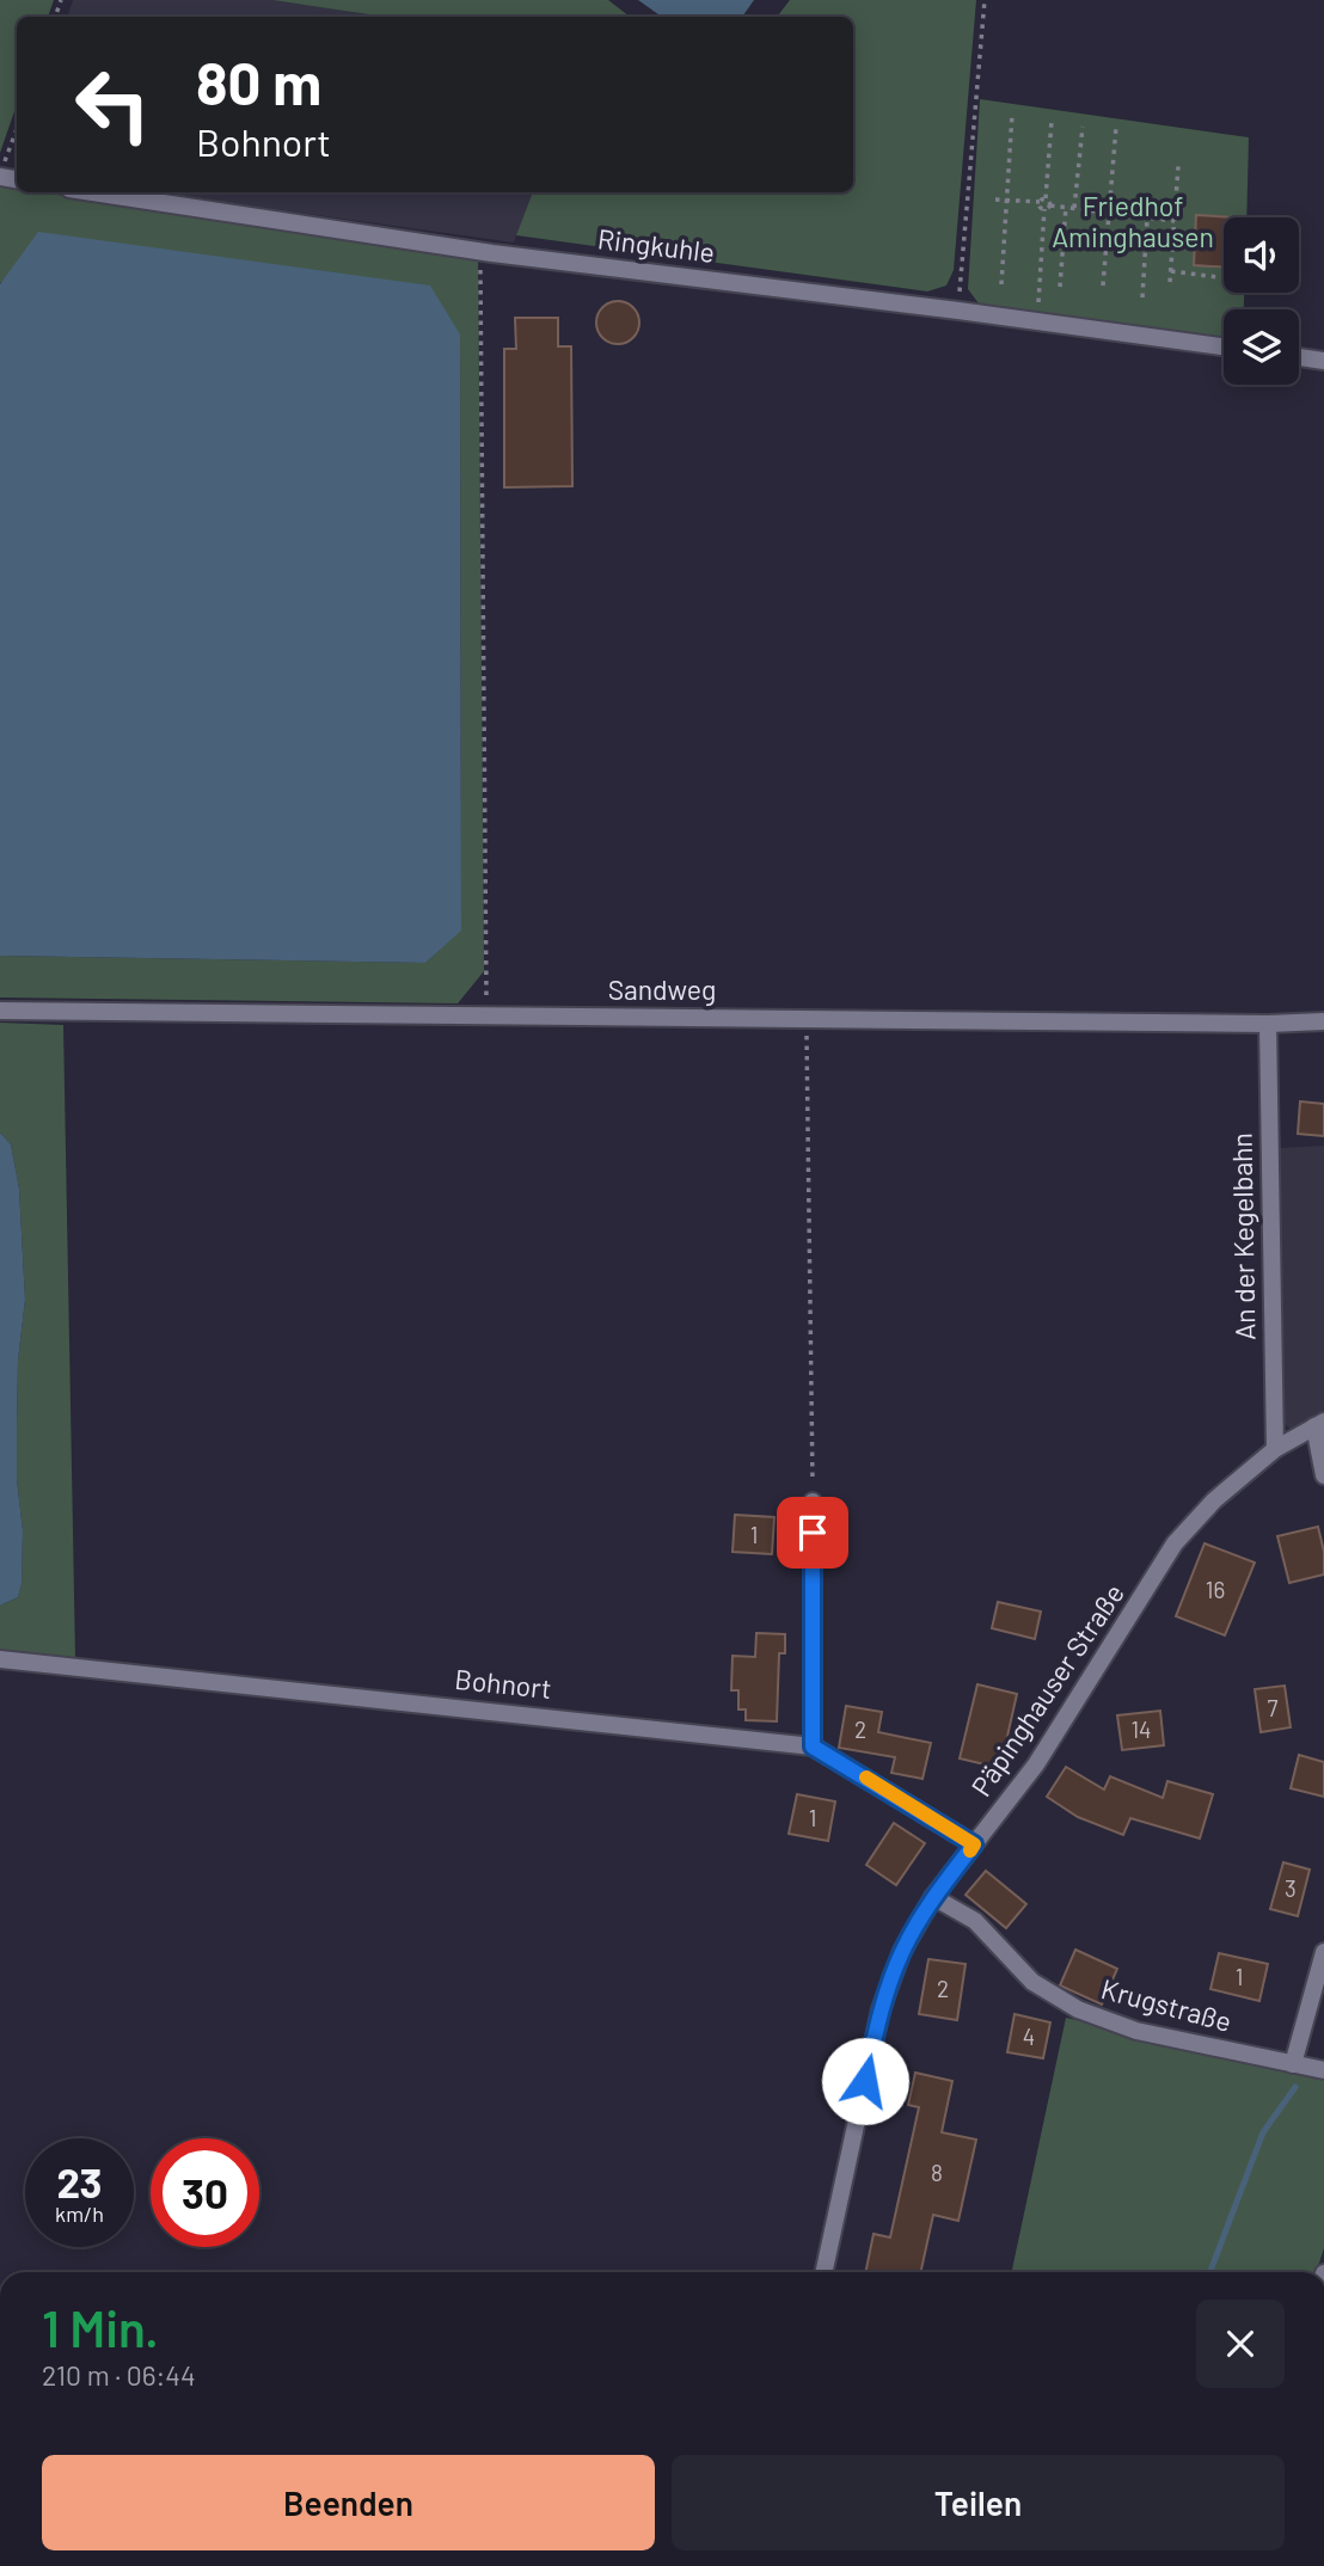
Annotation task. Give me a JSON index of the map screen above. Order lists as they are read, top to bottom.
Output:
{
  "streets": {
    "street": [
      "Ringkuhle",
      "Sandweg",
      "An der Kegelbahn",
      "Bohnort",
      "Päpinghauser Straße",
      "Krugstraße"
    ]
  },
  "crossings": [
    ["Sandweg", "An der Kegelbahn"],
    ["An der Kegelbahn", "Päpinghauser Straße"],
    ["Bohnort", "Päpinghauser Straße"],
    ["Päpinghauser Straße", "Krugstraße"]
  ],
  "parks": ["Friedhof Aminghausen"],
  "house_numbers": [
    "1",
    "16",
    "7",
    "2",
    "14",
    "1",
    "3",
    "1",
    "2",
    "4",
    "8"
  ],
  "page": {
    "turn": ["80 m", "Bohnort"],
    "speed": "23 km/h",
    "limit": "30",
    "heading": ["1 Min.", "210 m · 06:44"],
    "buttons": ["Beenden", "Teilen"]
  }
}
